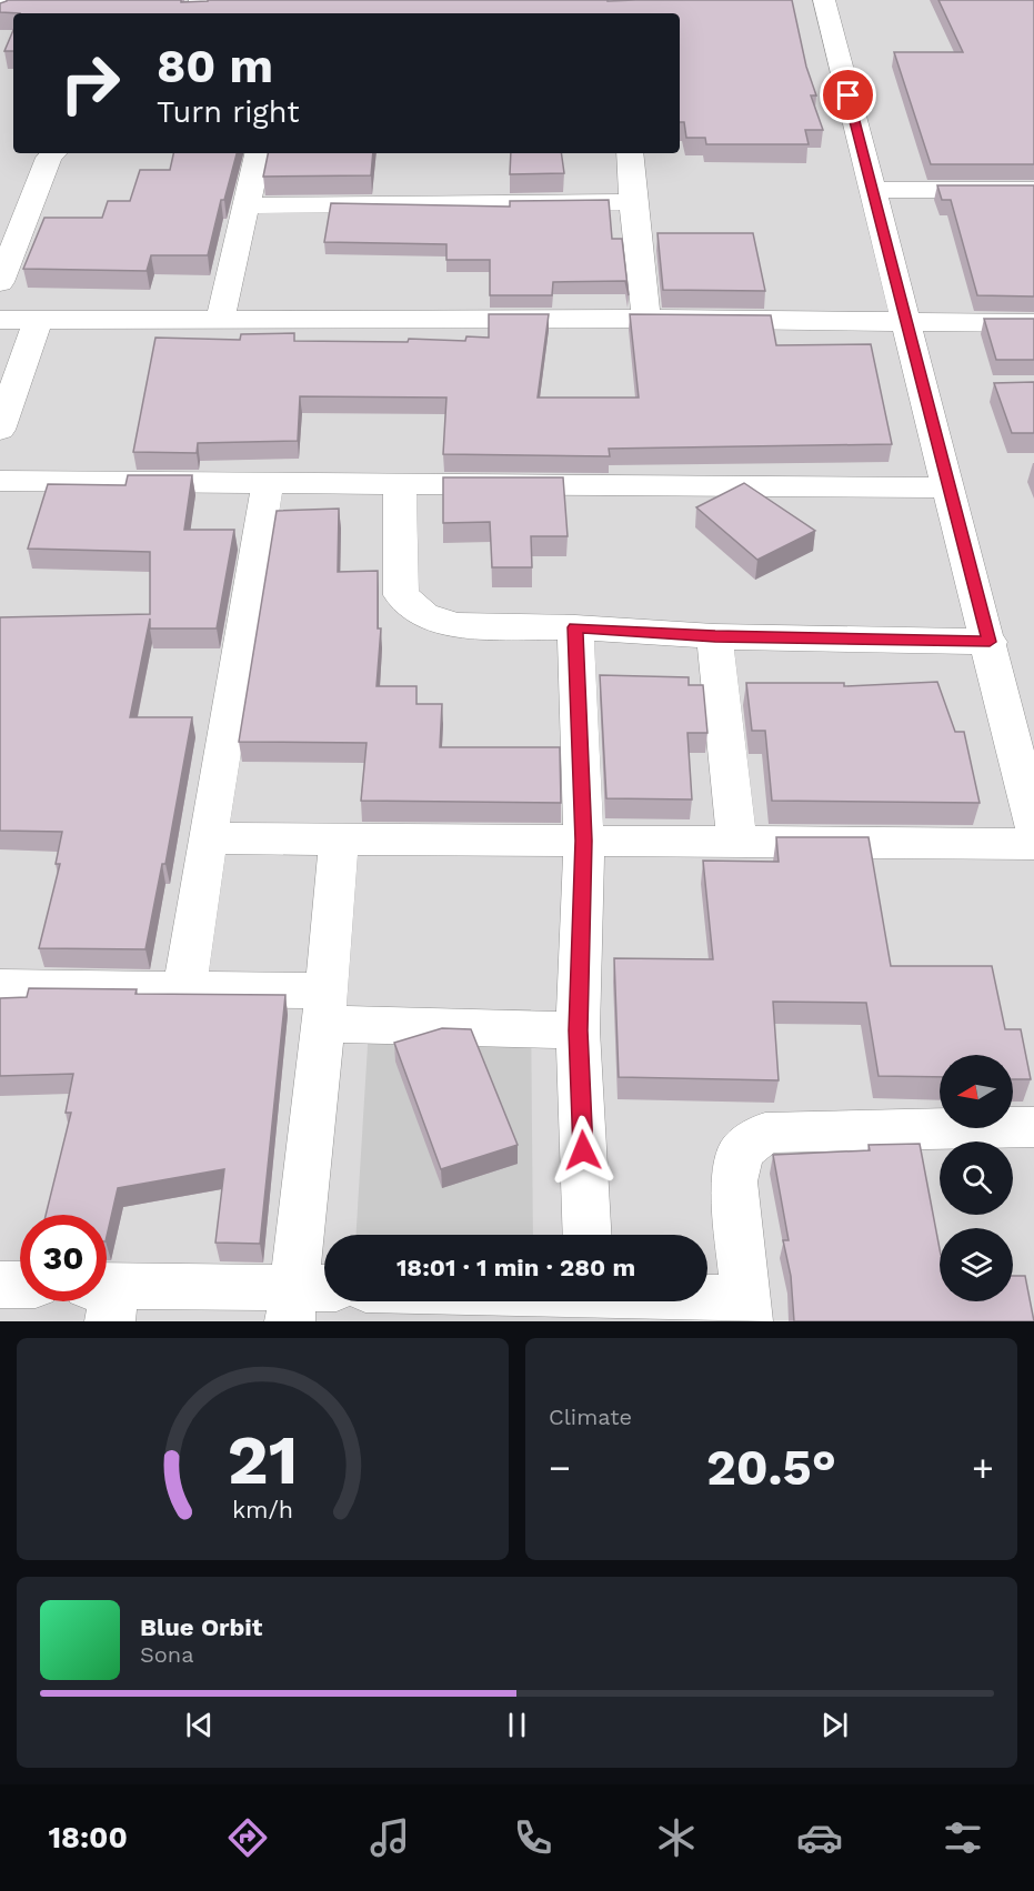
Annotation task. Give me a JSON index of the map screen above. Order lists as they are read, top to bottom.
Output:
{
  "north": "left",
  "page": {
    "turn": ["80 m", "Turn right"],
    "limit": "30",
    "trip": "18:01 · 1 min · 280 m",
    "tile": "Climate",
    "heat": ["−", "20.5°", "+"],
    "song": ["Blue Orbit", "Sona"],
    "tabs": "18:00",
    "gauge": ["21", "km/h"]
  }
}
